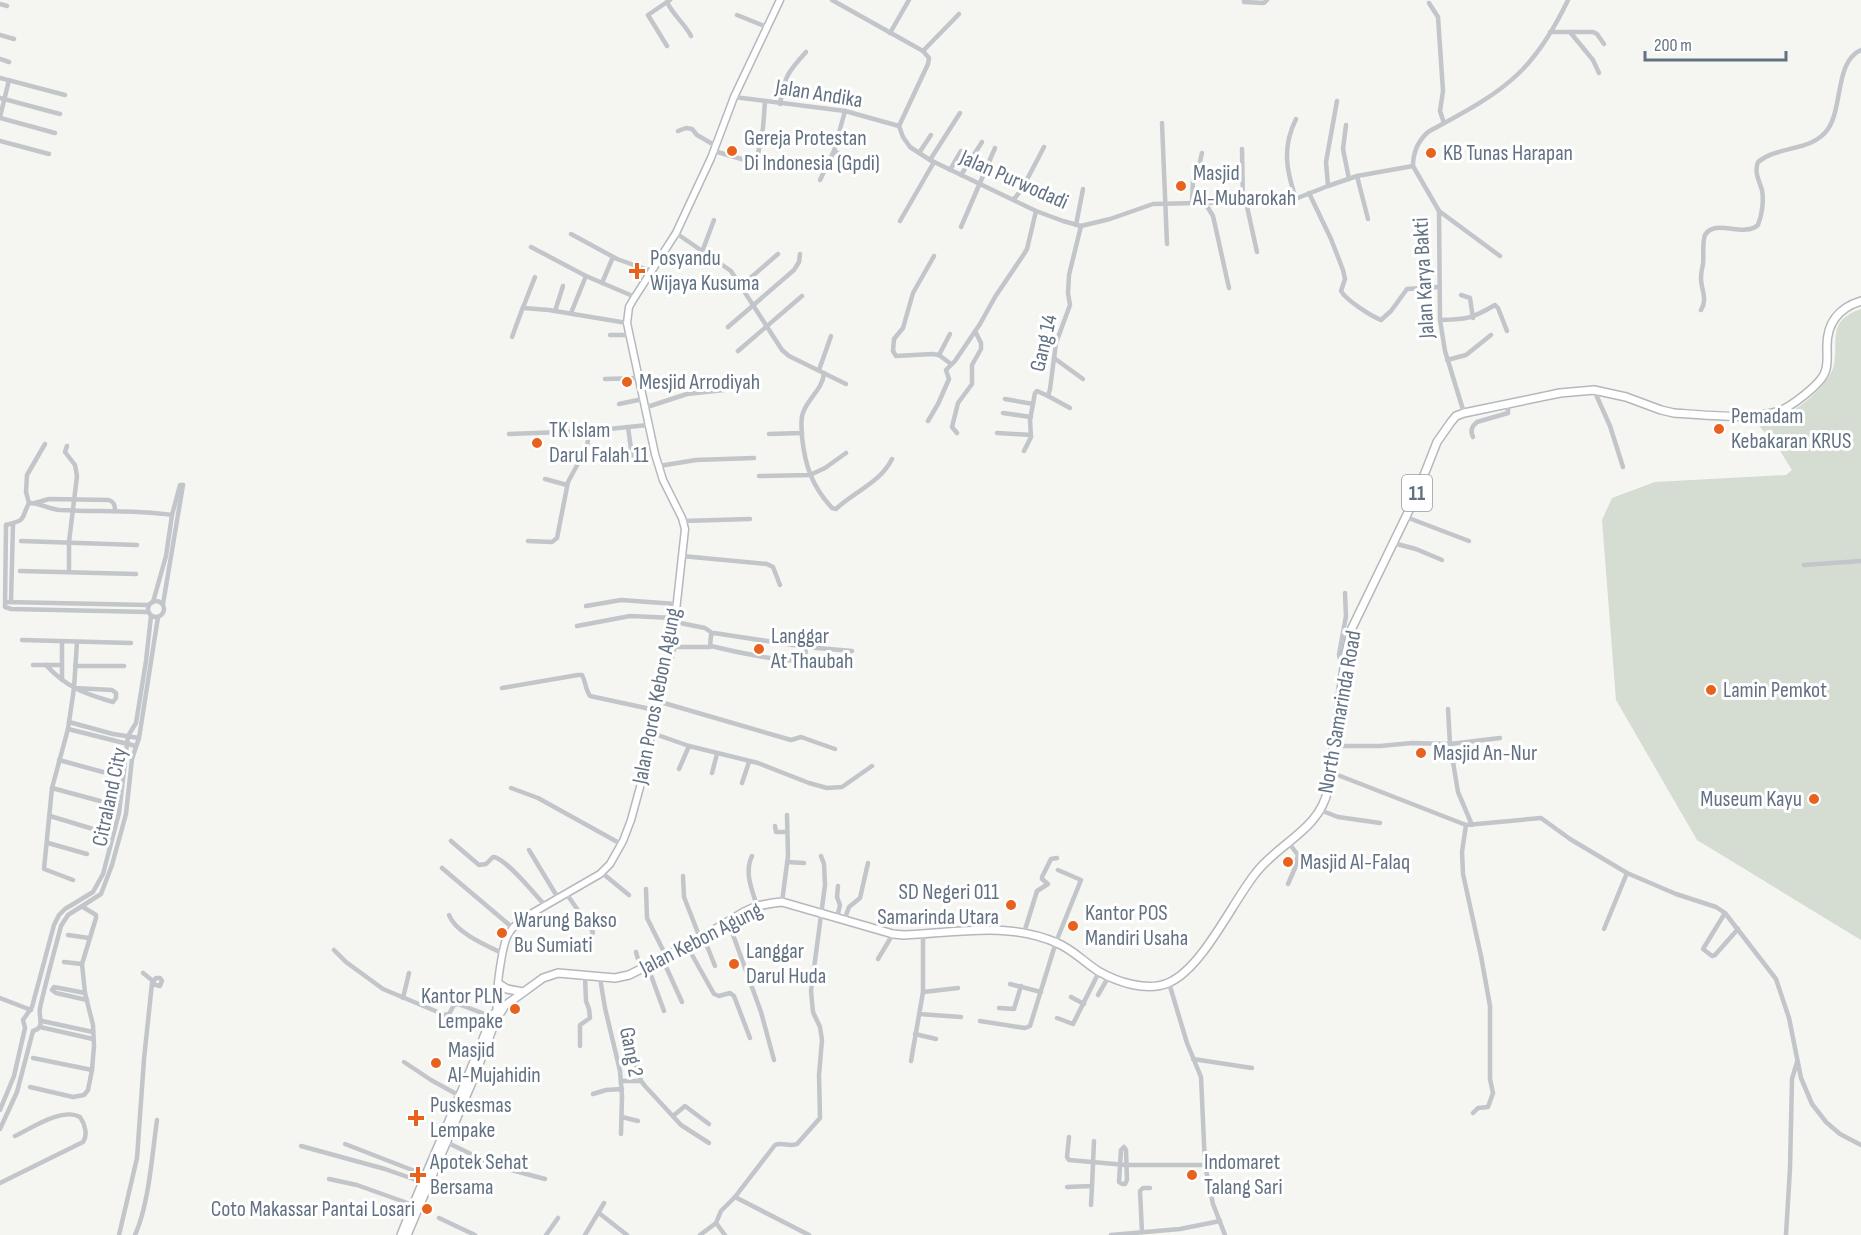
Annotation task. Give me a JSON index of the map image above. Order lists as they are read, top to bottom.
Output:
{
  "streets": {
    "highway": ["11", "North Samarinda Road", "Jalan Kebon Agung"],
    "main road": ["Jalan Poros Kebon Agung"],
    "street": [
      "Jalan Andika",
      "Jalan Purwodadi",
      "Jalan Karya Bakti",
      "Gang 14",
      "Citraland City",
      "Gang 2"
    ]
  },
  "crossings": [
    ["Jalan Andika", "Jalan Purwodadi"],
    ["Jalan Purwodadi", "Jalan Karya Bakti"],
    ["Jalan Purwodadi", "Gang 14"],
    ["Jalan Karya Bakti", "North Samarinda Road"],
    ["Jalan Poros Kebon Agung", "Jalan Kebon Agung"],
    ["North Samarinda Road", "Jalan Kebon Agung"],
    ["Jalan Kebon Agung", "Gang 2"]
  ],
  "places": {
    "other": [
      "Gereja Protestan Di Indonesia (Gpdi)",
      "KB Tunas Harapan",
      "Masjid Al-Mubarokah",
      "Mesjid Arrodiyah",
      "Pemadam Kebakaran KRUS",
      "TK Islam Darul Falah 11",
      "Langgar At Thaubah",
      "Lamin Pemkot",
      "Masjid An-Nur",
      "Museum Kayu",
      "Masjid Al-Falaq",
      "SD Negeri 011 Samarinda Utara",
      "Kantor POS Mandiri Usaha",
      "Warung Bakso Bu Sumiati",
      "Langgar Darul Huda",
      "Kantor PLN Lempake",
      "Masjid Al-Mujahidin",
      "Indomaret Talang Sari",
      "Coto Makassar Pantai Losari"
    ],
    "health": ["Posyandu Wijaya Kusuma", "Puskesmas Lempake", "Apotek Sehat Bersama"]
  },
  "scale_bar": "200 m"
}
